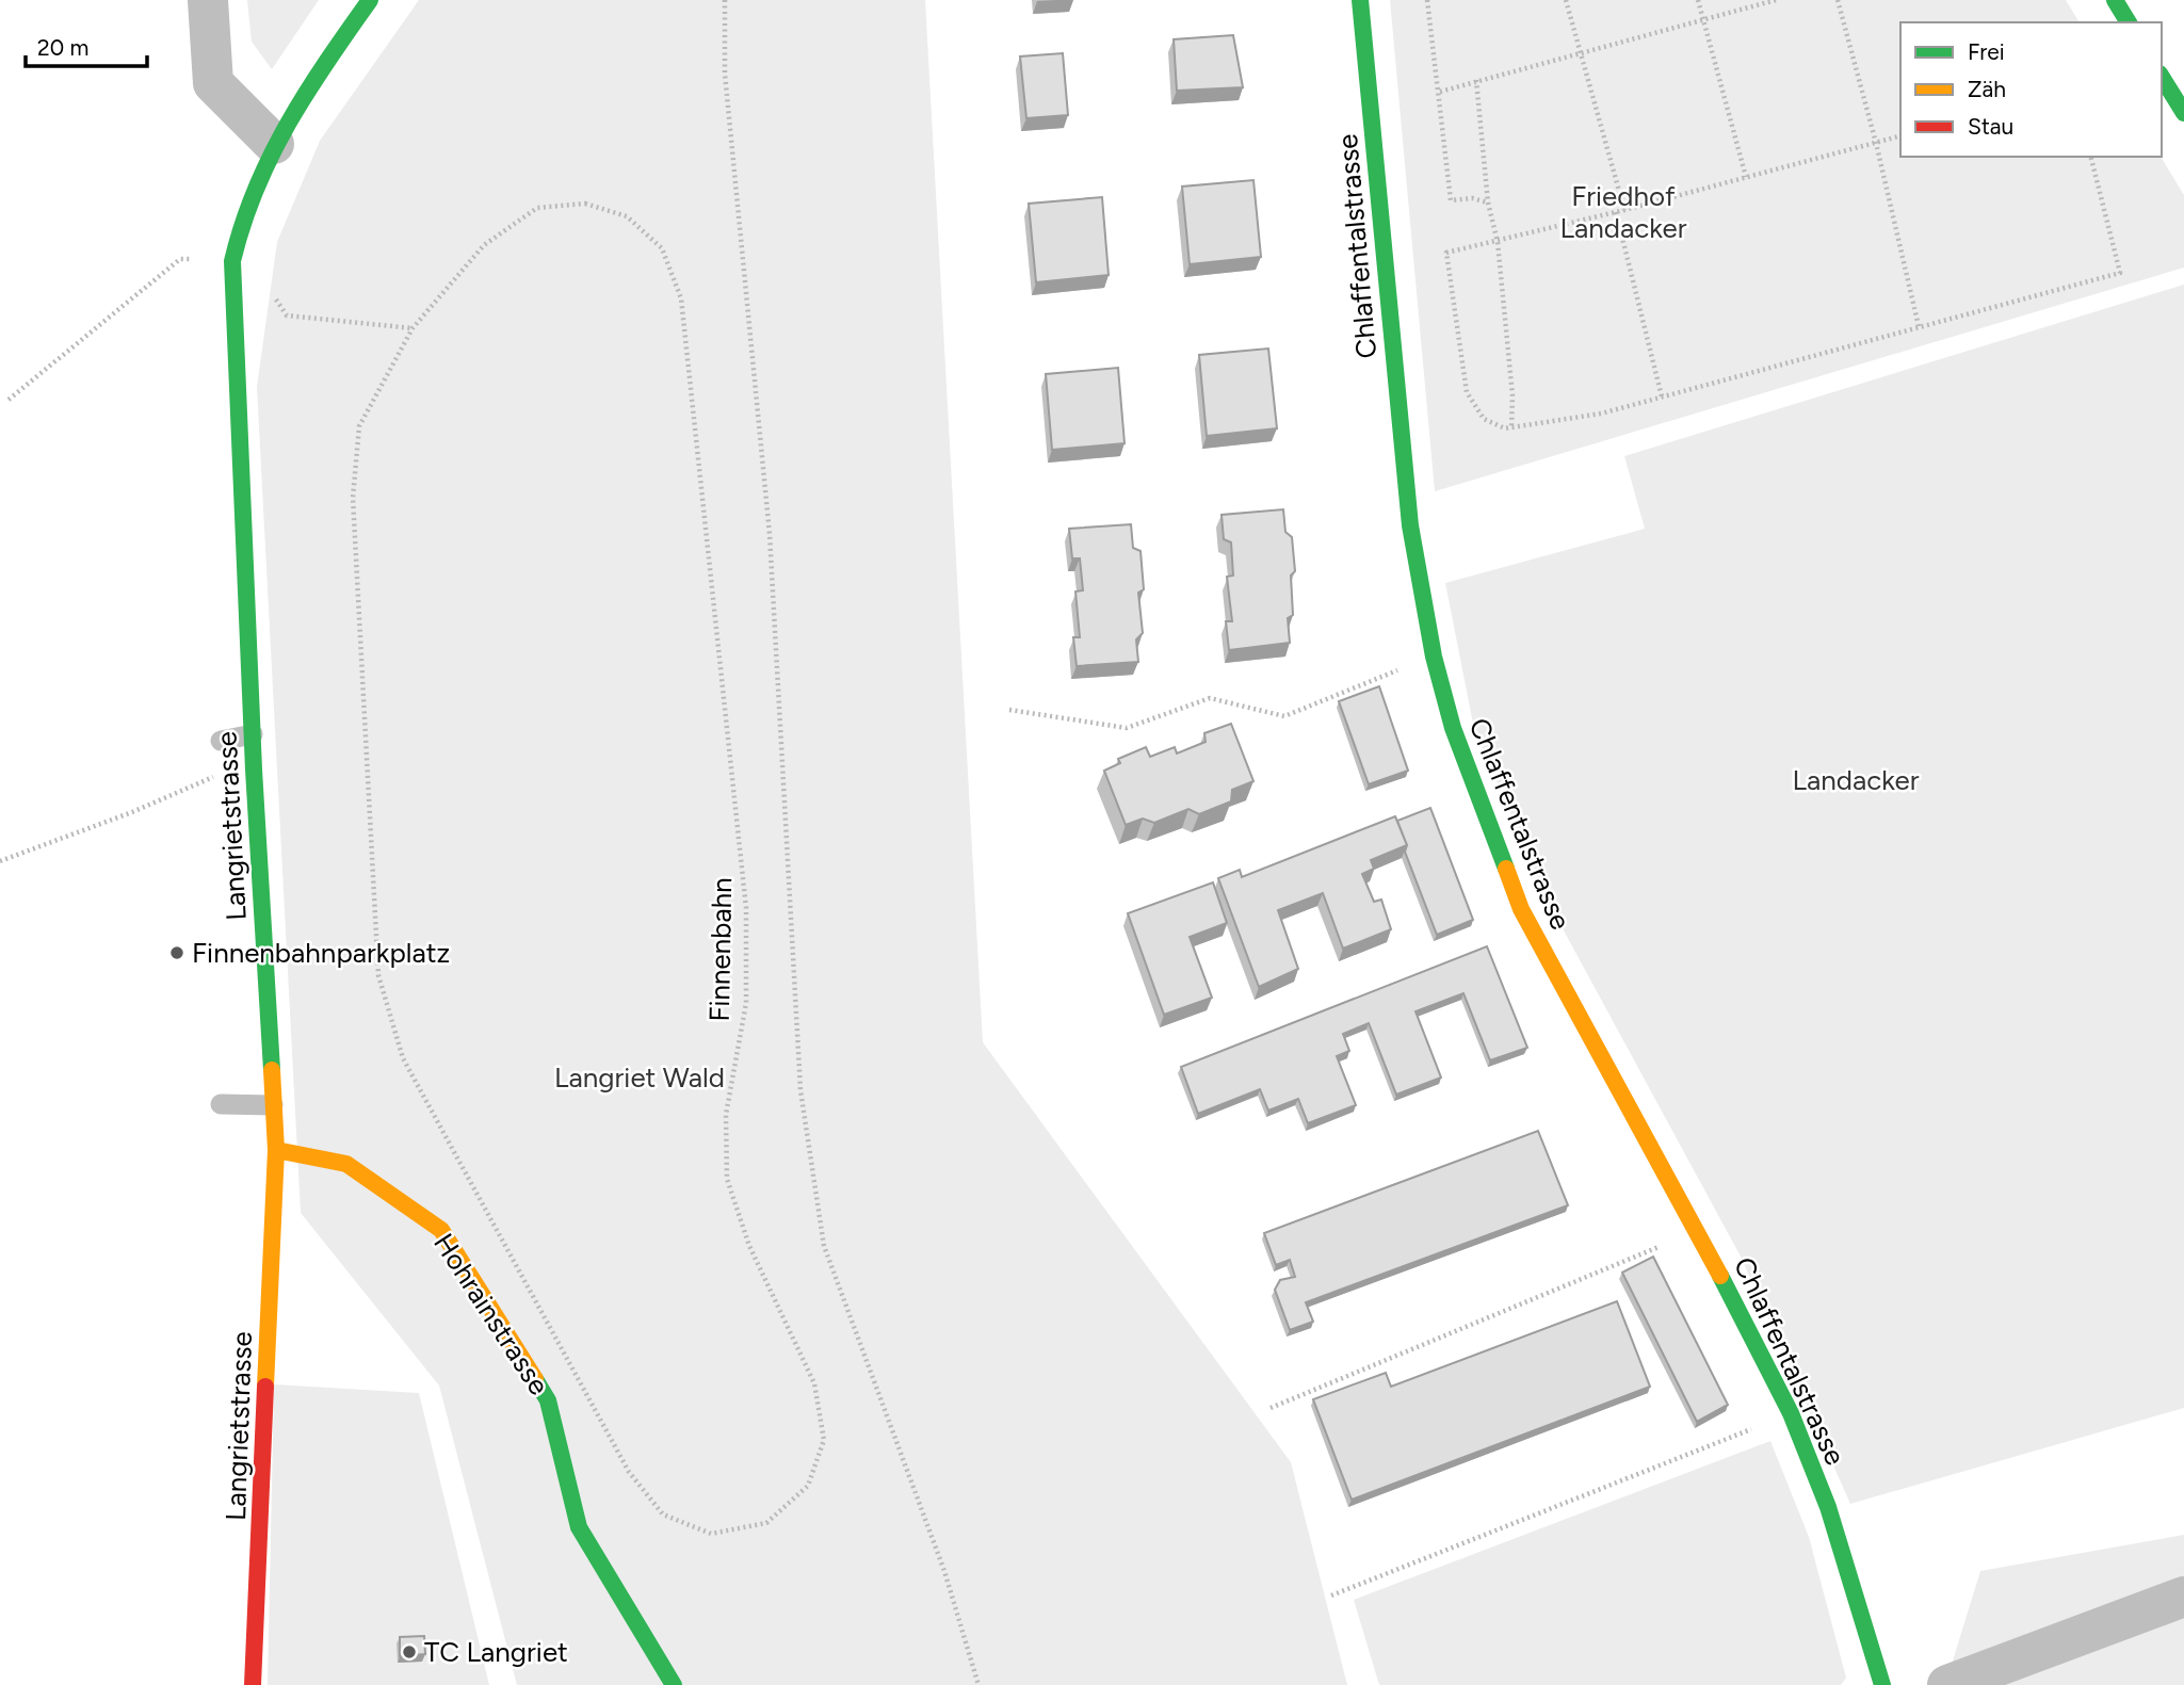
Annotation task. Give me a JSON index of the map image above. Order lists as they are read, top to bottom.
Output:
{
  "streets": {
    "street": ["Chlaffentalstrasse", "Langrietstrasse", "Hohrainstrasse"],
    "path": ["Finnenbahn"]
  },
  "crossings": [
    ["Langrietstrasse", "Hohrainstrasse"]
  ],
  "parks": ["Friedhof Landacker", "Landacker", "Langriet Wald"],
  "places": ["Finnenbahnparkplatz", "TC Langriet"],
  "legend": ["Frei", "Zäh", "Stau"],
  "scale_bar": "20 m"
}
